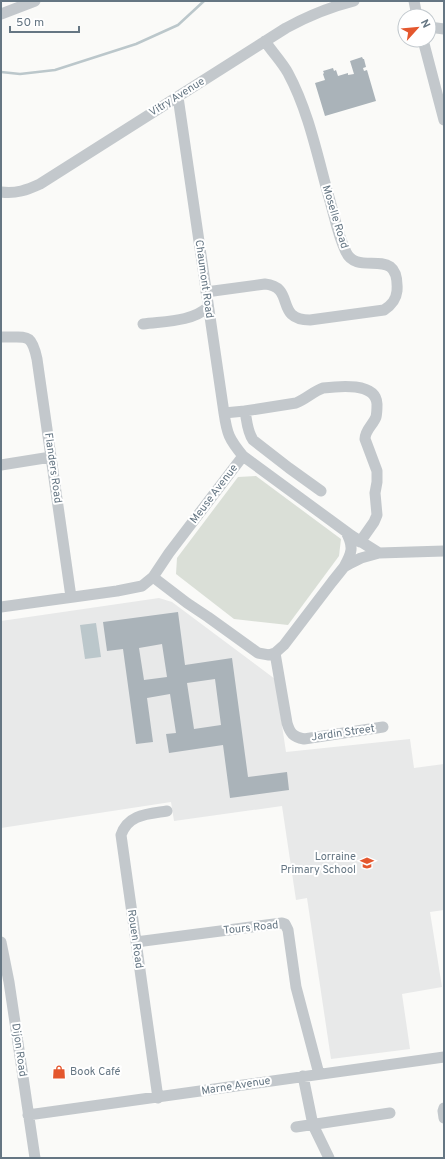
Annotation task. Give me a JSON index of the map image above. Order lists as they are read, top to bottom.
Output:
{
  "streets": {
    "street": [
      "Vitry Avenue",
      "Moselle Road",
      "Chaumont Road",
      "Flanders Road",
      "Meuse Avenue",
      "Jardin Street",
      "Tours Road",
      "Rouen Road",
      "Dijon Road",
      "Marne Avenue"
    ]
  },
  "crossings": [
    ["Vitry Avenue", "Moselle Road"],
    ["Vitry Avenue", "Chaumont Road"],
    ["Moselle Road", "Chaumont Road"],
    ["Chaumont Road", "Meuse Avenue"],
    ["Flanders Road", "Meuse Avenue"],
    ["Tours Road", "Rouen Road"],
    ["Tours Road", "Marne Avenue"],
    ["Rouen Road", "Marne Avenue"],
    ["Dijon Road", "Marne Avenue"]
  ],
  "places": {
    "school or university": ["Lorraine Primary School"],
    "shop": ["Book Café"]
  },
  "scale_bar": "50 m",
  "north": "top right"
}
